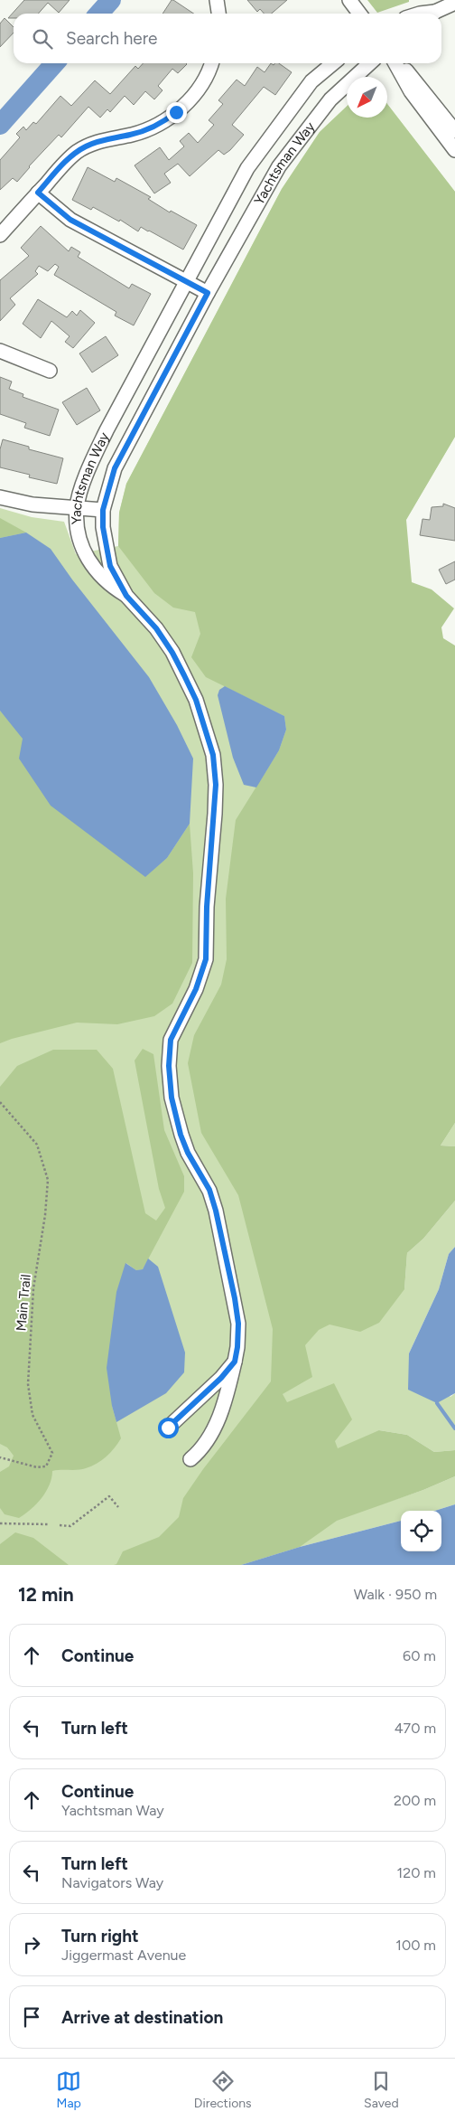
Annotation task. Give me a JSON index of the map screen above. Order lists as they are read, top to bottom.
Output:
{
  "streets": {
    "street": ["Yachtsman Way"],
    "path": ["Main Trail"]
  },
  "north": "bottom left",
  "page": {
    "search": "Search here",
    "heading": ["12 min", "Walk · 950 m"],
    "list": [
      ["Continue", "60 m"],
      ["Turn left", "470 m"],
      ["Continue", "Yachtsman Way", "200 m"],
      ["Turn left", "Navigators Way", "120 m"],
      ["Turn right", "Jiggermast Avenue", "100 m"],
      "Arrive at destination"
    ],
    "nav": ["Map", "Directions", "Saved"]
  }
}
